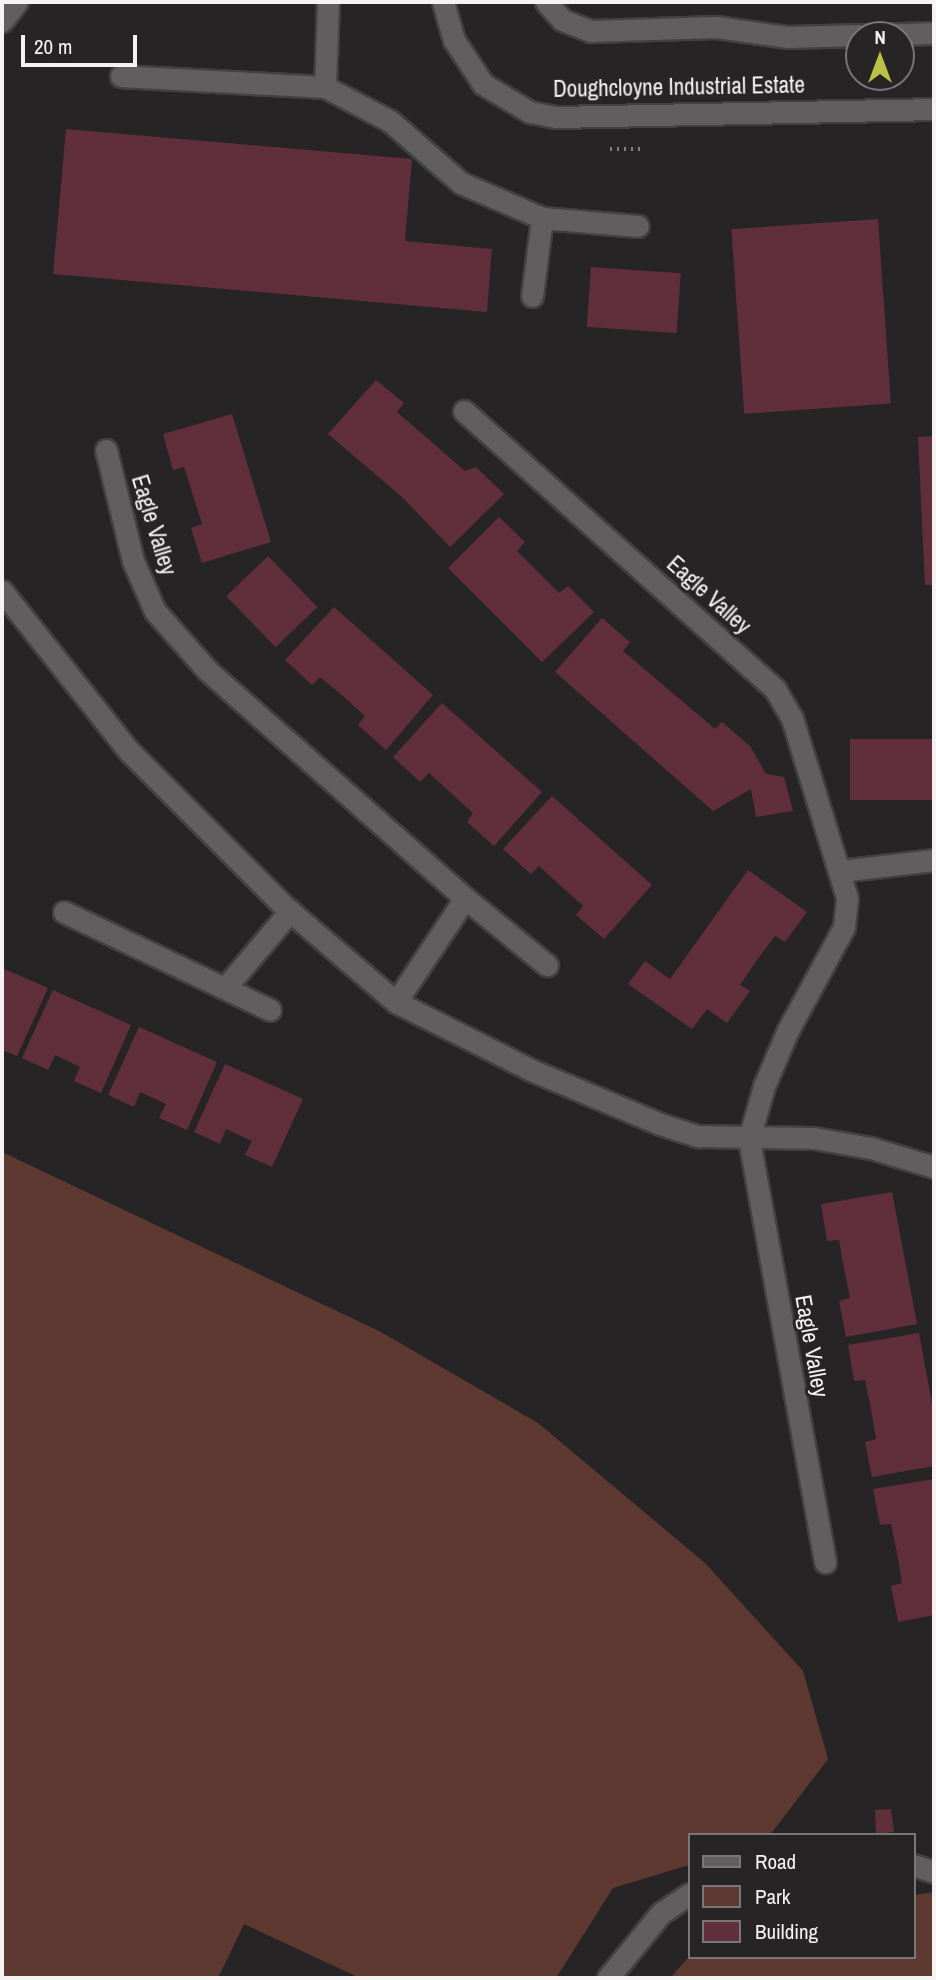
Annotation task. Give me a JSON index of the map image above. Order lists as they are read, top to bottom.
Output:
{
  "streets": {
    "street": ["Doughcloyne Industrial Estate", "Eagle Valley"]
  },
  "legend": ["Road", "Park", "Building"],
  "scale_bar": "20 m",
  "north": "top"
}
